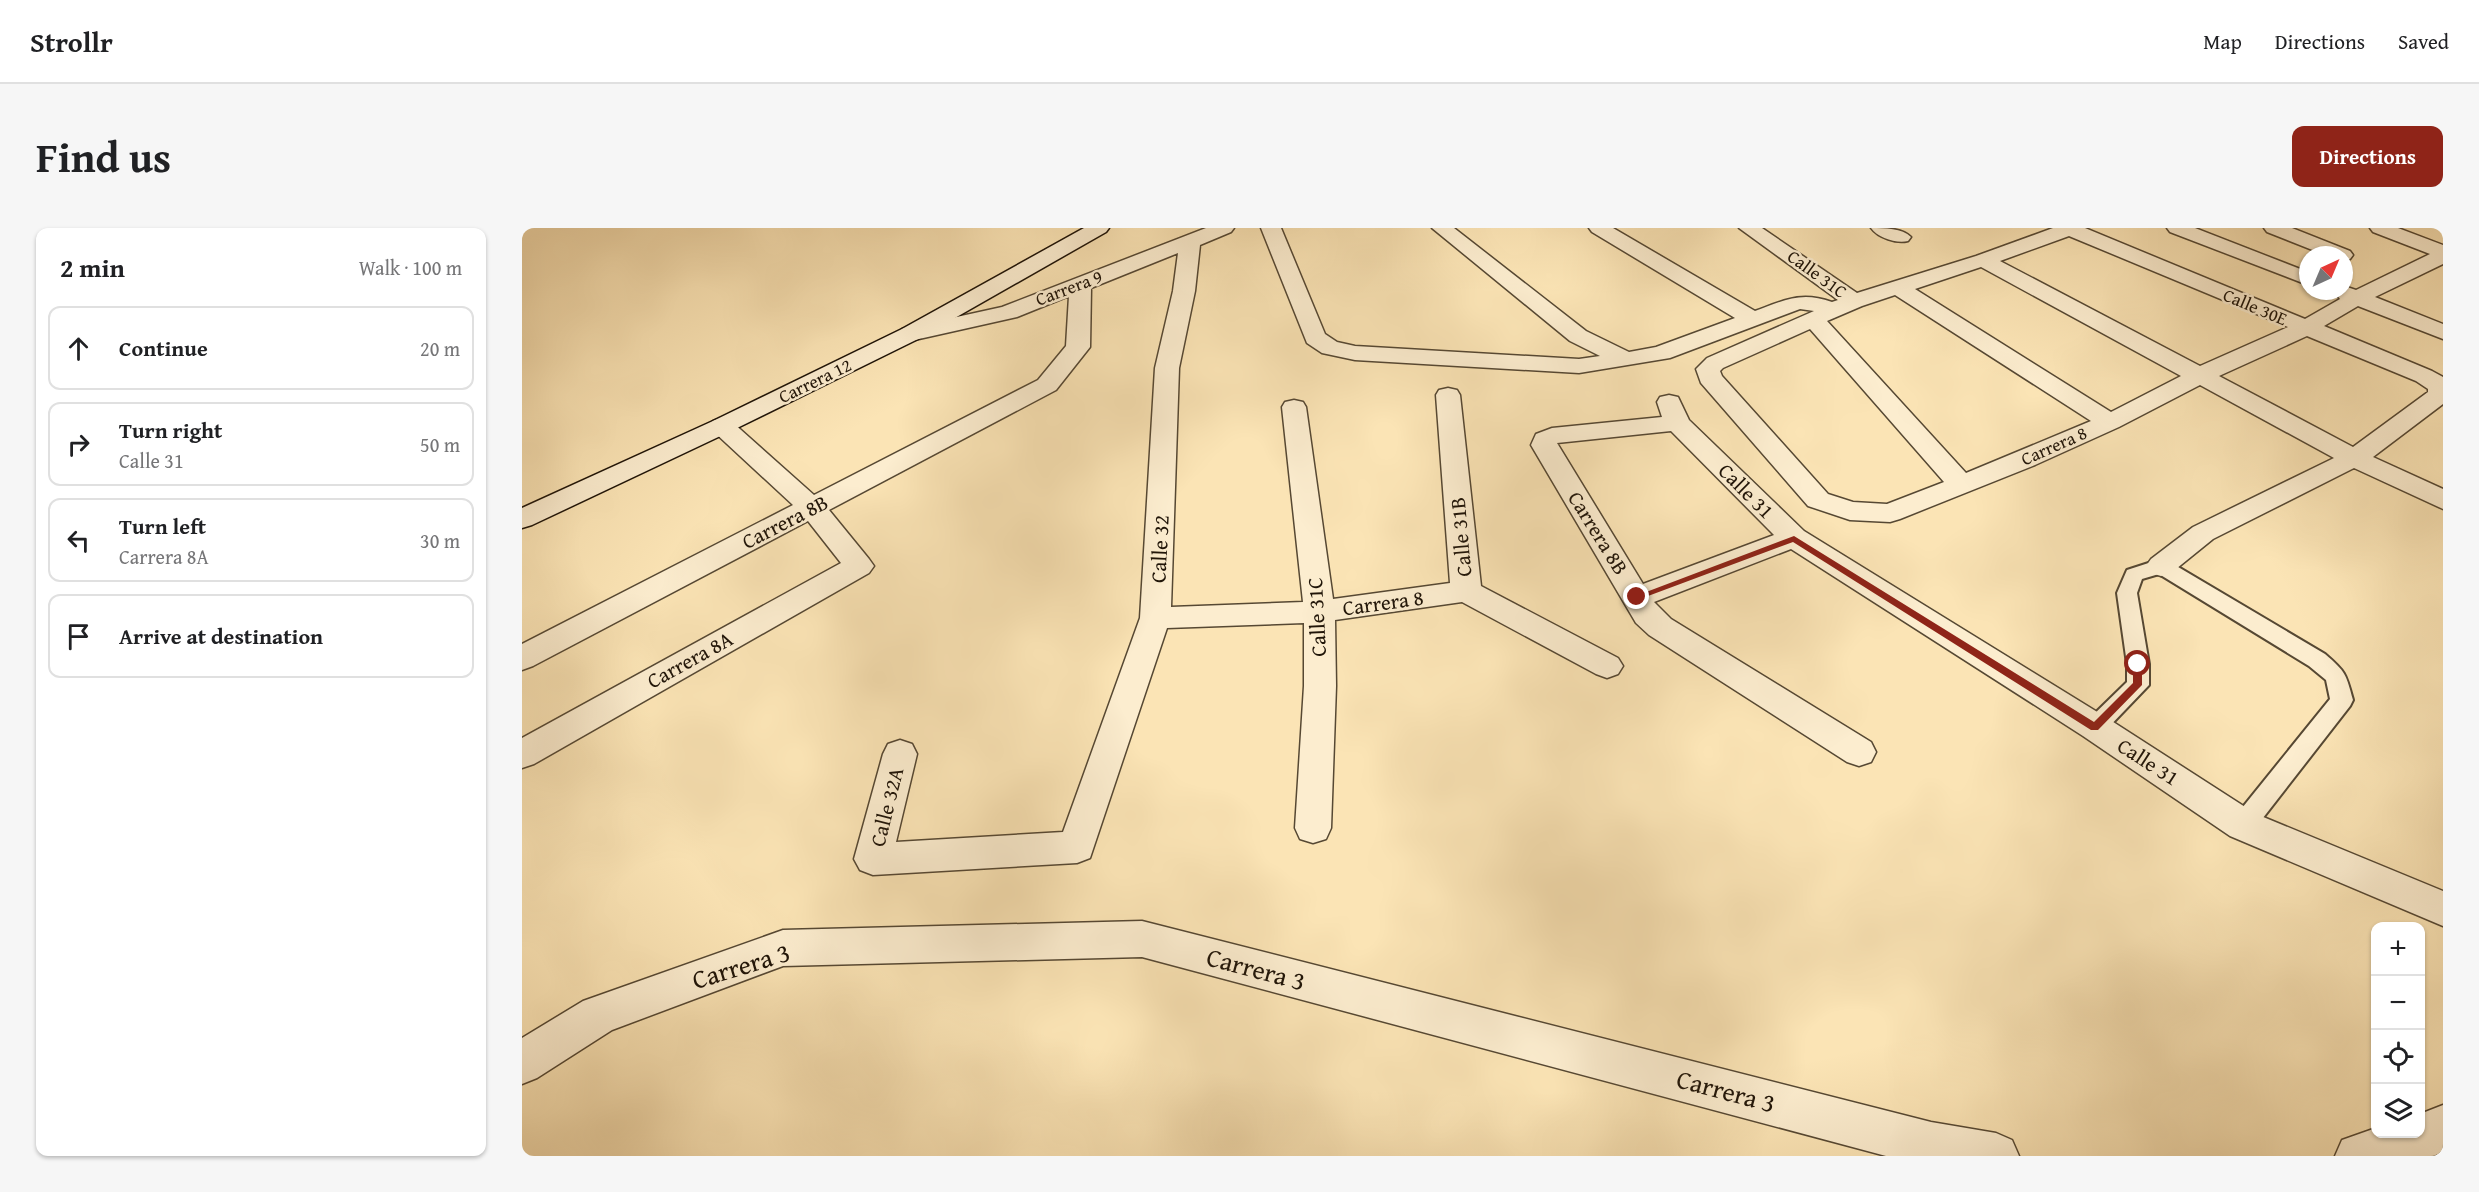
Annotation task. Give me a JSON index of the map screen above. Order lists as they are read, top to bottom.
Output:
{
  "streets": {
    "street": [
      "Calle 31C",
      "Carrera 9",
      "Calle 30E",
      "Carrera 12",
      "Carrera 8",
      "Calle 31",
      "Carrera 8B",
      "Calle 31B",
      "Calle 32",
      "Carrera 8A",
      "Calle 32A",
      "Carrera 3"
    ]
  },
  "crossings": [
    ["Calle 31C", "Carrera 8"],
    ["Carrera 9", "Carrera 12"],
    ["Carrera 9", "Carrera 8B"],
    ["Carrera 9", "Calle 32"],
    ["Calle 30E", "Carrera 8"],
    ["Carrera 8", "Calle 31B"],
    ["Carrera 8", "Calle 32"],
    ["Calle 31", "Carrera 8B"],
    ["Carrera 8B", "Carrera 8A"],
    ["Calle 32", "Calle 32A"]
  ],
  "north": "top right",
  "page": {
    "header": "Strollr",
    "nav": ["Map", "Directions", "Saved"],
    "title": "Find us",
    "buttons": "Directions",
    "heading": ["2 min", "Walk · 100 m"],
    "list": [
      ["Continue", "20 m"],
      ["Turn right", "Calle 31", "50 m"],
      ["Turn left", "Carrera 8A", "30 m"],
      "Arrive at destination"
    ],
    "map_buttons": ["+", "−"]
  }
}
